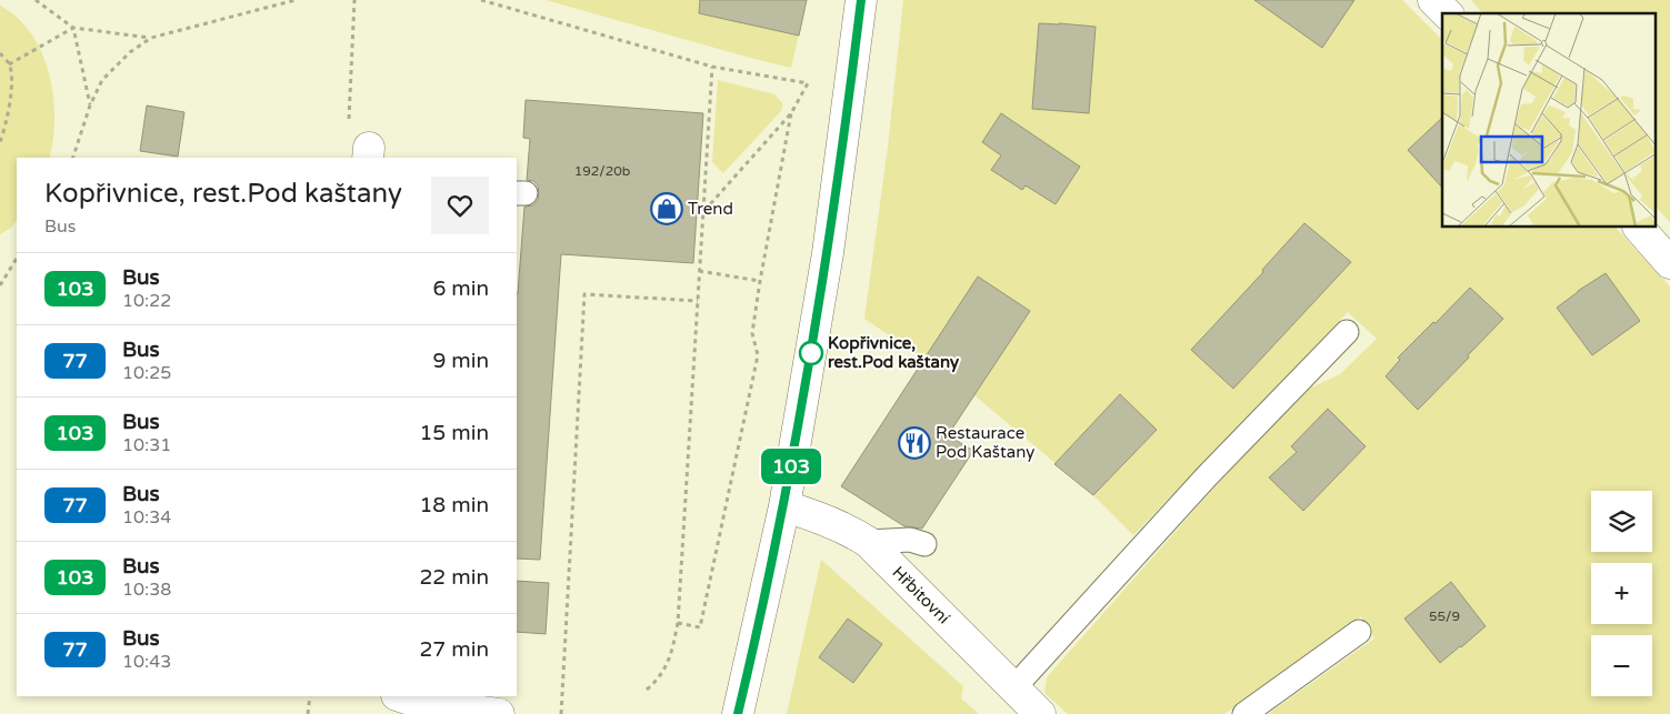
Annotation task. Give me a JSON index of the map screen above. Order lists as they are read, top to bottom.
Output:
{
  "streets": {
    "street": ["Hřbitovní"]
  },
  "places": {
    "shop": ["Trend"],
    "other": ["Kopřivnice, rest.Pod kaštany"],
    "restaurant": ["Restaurace Pod Kaštany"]
  },
  "lines": ["bus line 103"],
  "house_numbers": ["192/20b", "55/9"],
  "page": {
    "on_map": "103",
    "heading": ["Kopřivnice, rest.Pod kaštany", "Bus"],
    "list": [
      {
        "mark": "103",
        "name": "Bus",
        "note": "10:22",
        "value": "6 min"
      },
      {
        "mark": "77",
        "name": "Bus",
        "note": "10:25",
        "value": "9 min"
      },
      {
        "mark": "103",
        "name": "Bus",
        "note": "10:31",
        "value": "15 min"
      },
      {
        "mark": "77",
        "name": "Bus",
        "note": "10:34",
        "value": "18 min"
      },
      {
        "mark": "103",
        "name": "Bus",
        "note": "10:38",
        "value": "22 min"
      },
      {
        "mark": "77",
        "name": "Bus",
        "note": "10:43",
        "value": "27 min"
      }
    ],
    "map_buttons": ["+", "−"]
  }
}
